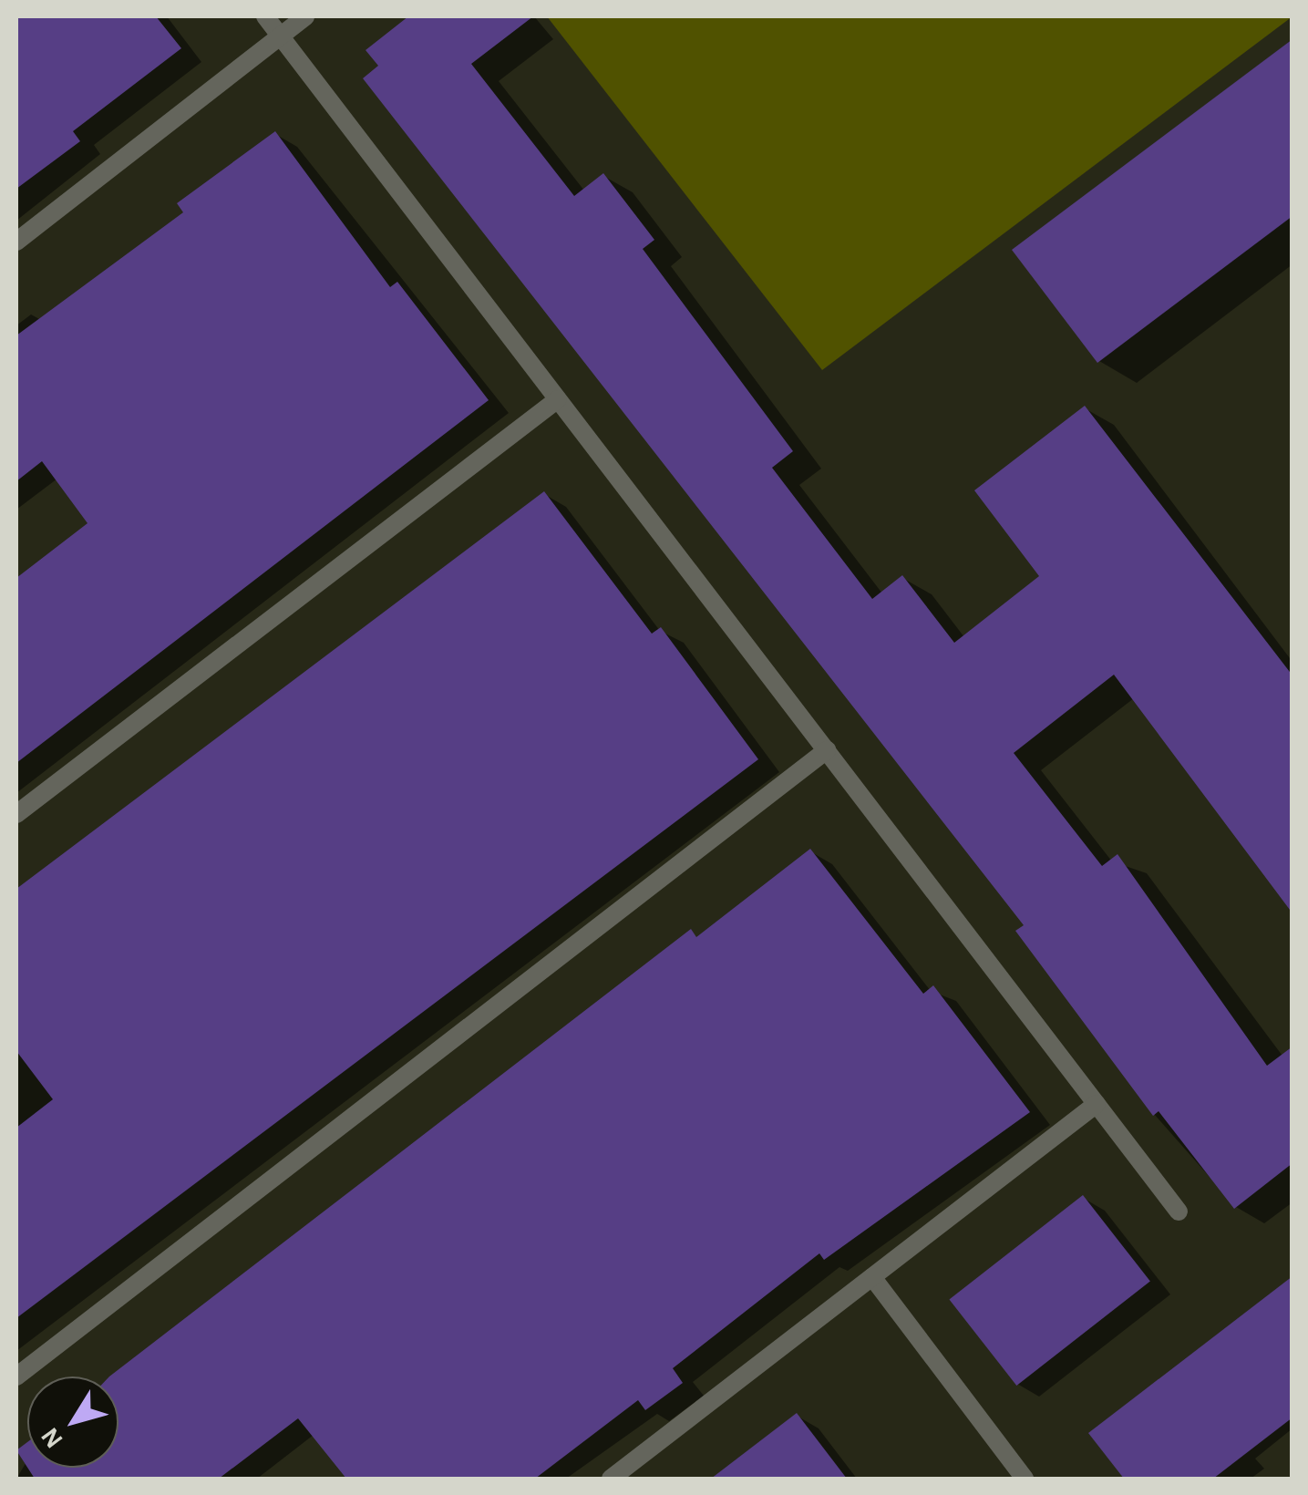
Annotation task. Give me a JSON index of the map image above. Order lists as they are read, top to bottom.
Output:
{
  "north": "bottom left"
}
